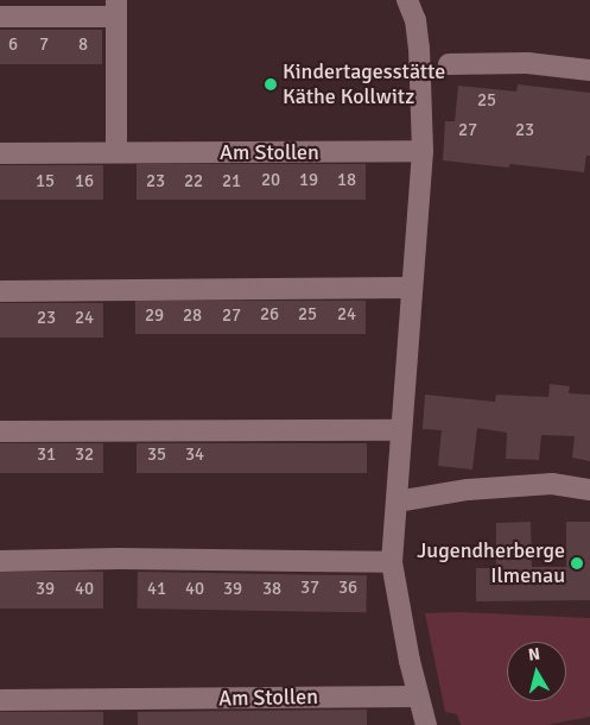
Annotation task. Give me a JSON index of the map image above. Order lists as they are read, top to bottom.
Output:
{
  "streets": {
    "street": ["Am Stollen"]
  },
  "places": ["Kindertagesstätte Käthe Kollwitz", "Jugendherberge Ilmenau"],
  "house_numbers": [
    "6",
    "7",
    "8",
    "25",
    "27",
    "23",
    "20",
    "19",
    "18",
    "15",
    "16",
    "23",
    "22",
    "21",
    "26",
    "25",
    "24",
    "29",
    "28",
    "27",
    "23",
    "24",
    "31",
    "32",
    "35",
    "34",
    "37",
    "36",
    "39",
    "40",
    "41",
    "40",
    "39",
    "38"
  ],
  "north": "top"
}
